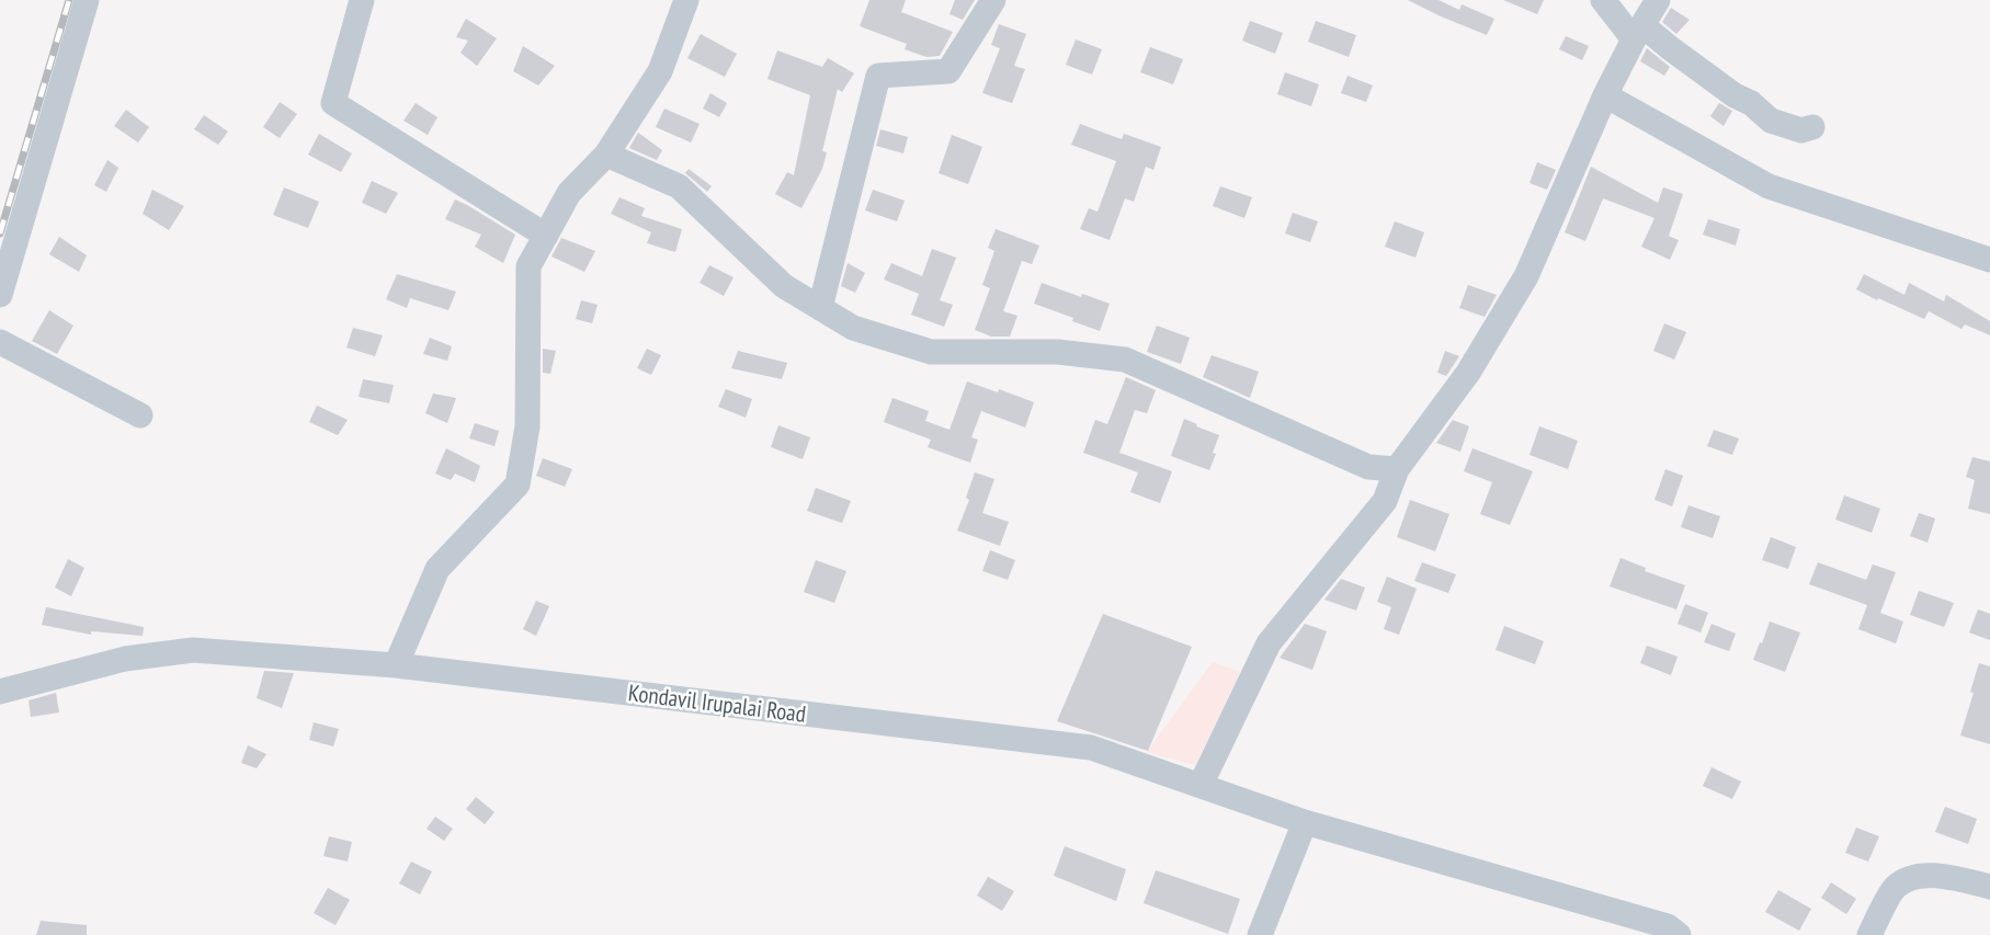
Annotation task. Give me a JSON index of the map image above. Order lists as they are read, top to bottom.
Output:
{
  "streets": {
    "street": ["Kondavil Irupalai Road"]
  }
}
